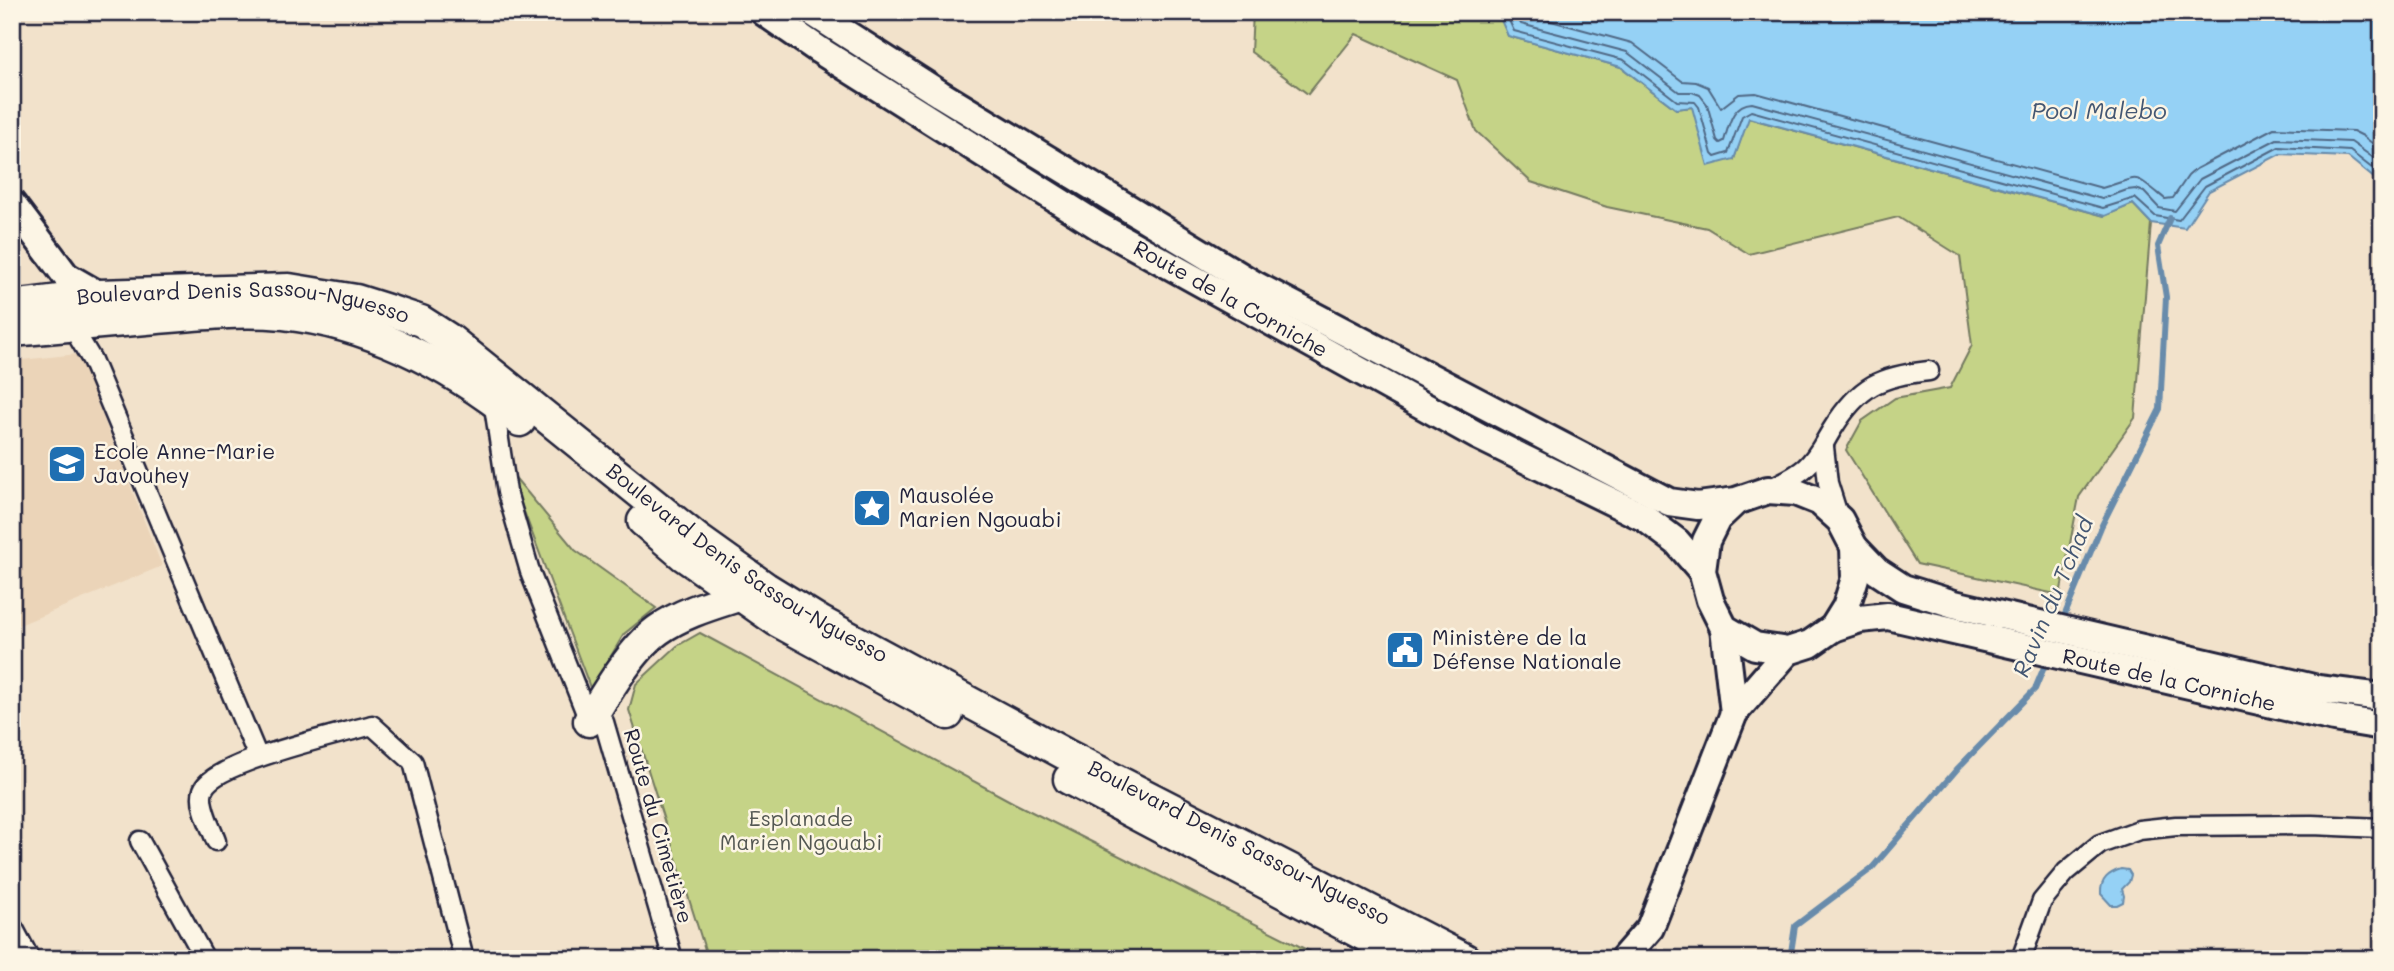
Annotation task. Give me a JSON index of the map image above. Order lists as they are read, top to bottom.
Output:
{
  "streets": {
    "main road": ["Route de la Corniche", "Boulevard Denis Sassou-Nguesso"],
    "street": ["Route du Cimetière"]
  },
  "crossings": [
    ["Boulevard Denis Sassou-Nguesso", "Route du Cimetière"]
  ],
  "water": ["Pool Malebo", "Ravin du Tchad"],
  "parks": ["Esplanade Marien Ngouabi"],
  "places": {
    "school or university": ["Ecole Anne-Marie Javouhey"],
    "place": ["Mausolée Marien Ngouabi"],
    "public building": ["Ministère de la Défense Nationale"]
  }
}
